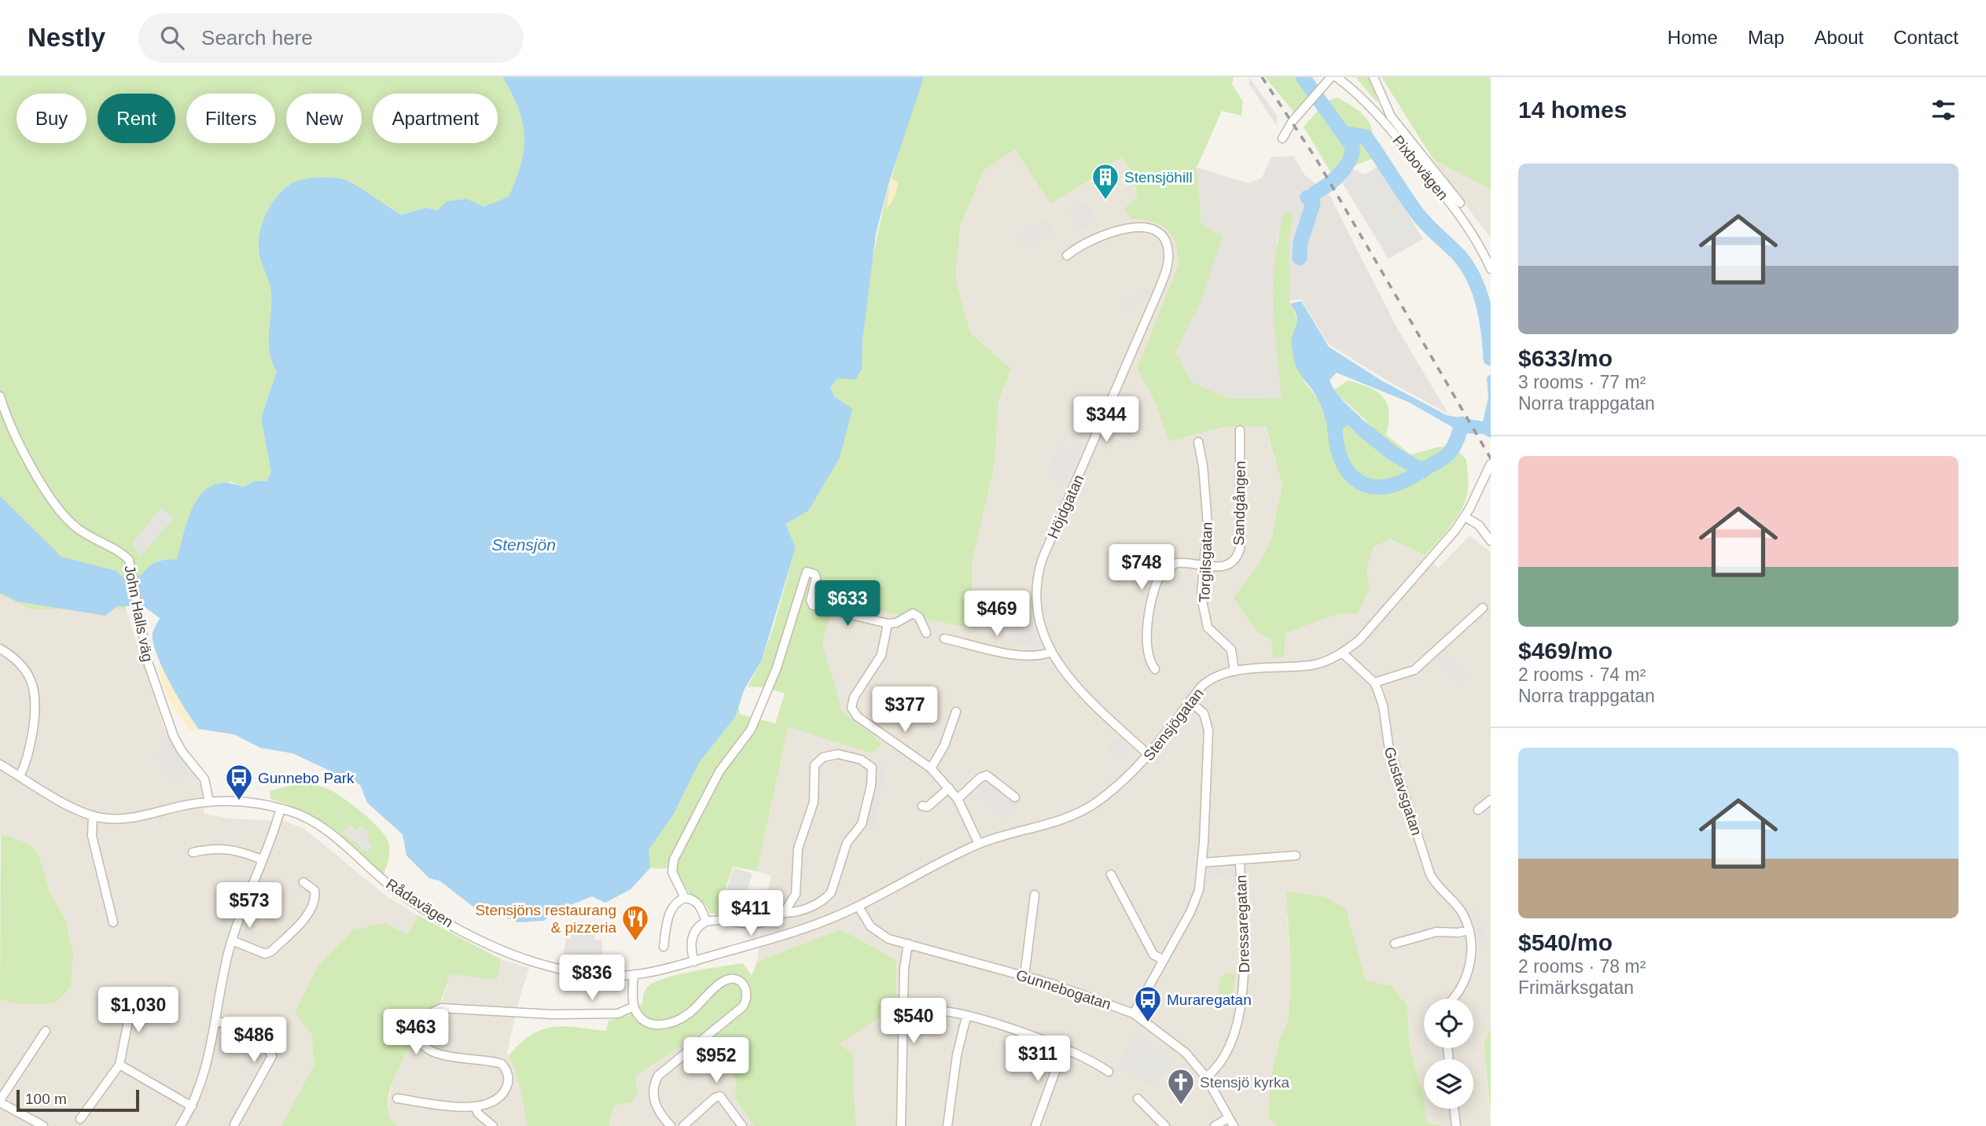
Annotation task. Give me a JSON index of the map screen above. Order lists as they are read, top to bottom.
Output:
{
  "streets": {
    "street": [
      "Pixbovägen",
      "Sandgången",
      "Höjdgatan",
      "Torgilsgatan",
      "John Halls väg",
      "Stensjögatan",
      "Gustavsgatan",
      "Rådavägen",
      "Dressaregatan",
      "Gunnebogatan"
    ]
  },
  "crossings": [
    ["Sandgången", "Torgilsgatan"],
    ["Höjdgatan", "Stensjögatan"],
    ["Torgilsgatan", "Stensjögatan"],
    ["John Halls väg", "Rådavägen"],
    ["Stensjögatan", "Gustavsgatan"],
    ["Stensjögatan", "Rådavägen"],
    ["Stensjögatan", "Gunnebogatan"],
    ["Rådavägen", "Gunnebogatan"],
    ["Dressaregatan", "Gunnebogatan"]
  ],
  "water": ["Stensjön"],
  "places": {
    "building": ["Stensjöhill"],
    "bus stop": ["Gunnebo Park", "Muraregatan"],
    "restaurant": ["Stensjöns restaurang & pizzeria"],
    "church": ["Stensjö kyrka"]
  },
  "scale_bar": "100 m",
  "page": {
    "header": "Nestly",
    "search": "Search here",
    "nav": [
      "Home",
      "Map",
      "About",
      "Contact"
    ],
    "heading": "14 homes",
    "chip": [
      "Buy",
      "Rent",
      "Filters",
      "New",
      "Apartment"
    ],
    "list": [
      {
        "name": "$633/mo",
        "note": "3 rooms · 77 m² · Norra trappgatan"
      },
      {
        "name": "$469/mo",
        "note": "2 rooms · 74 m² · Norra trappgatan"
      },
      {
        "name": "$540/mo",
        "note": "2 rooms · 78 m² · Frimärksgatan"
      }
    ],
    "price": [
      "$344",
      "$748",
      "$633",
      "$469",
      "$377",
      "$573",
      "$411",
      "$836",
      "$1,030",
      "$540",
      "$463",
      "$486",
      "$311",
      "$952"
    ],
    "scale": "100 m"
  }
}
